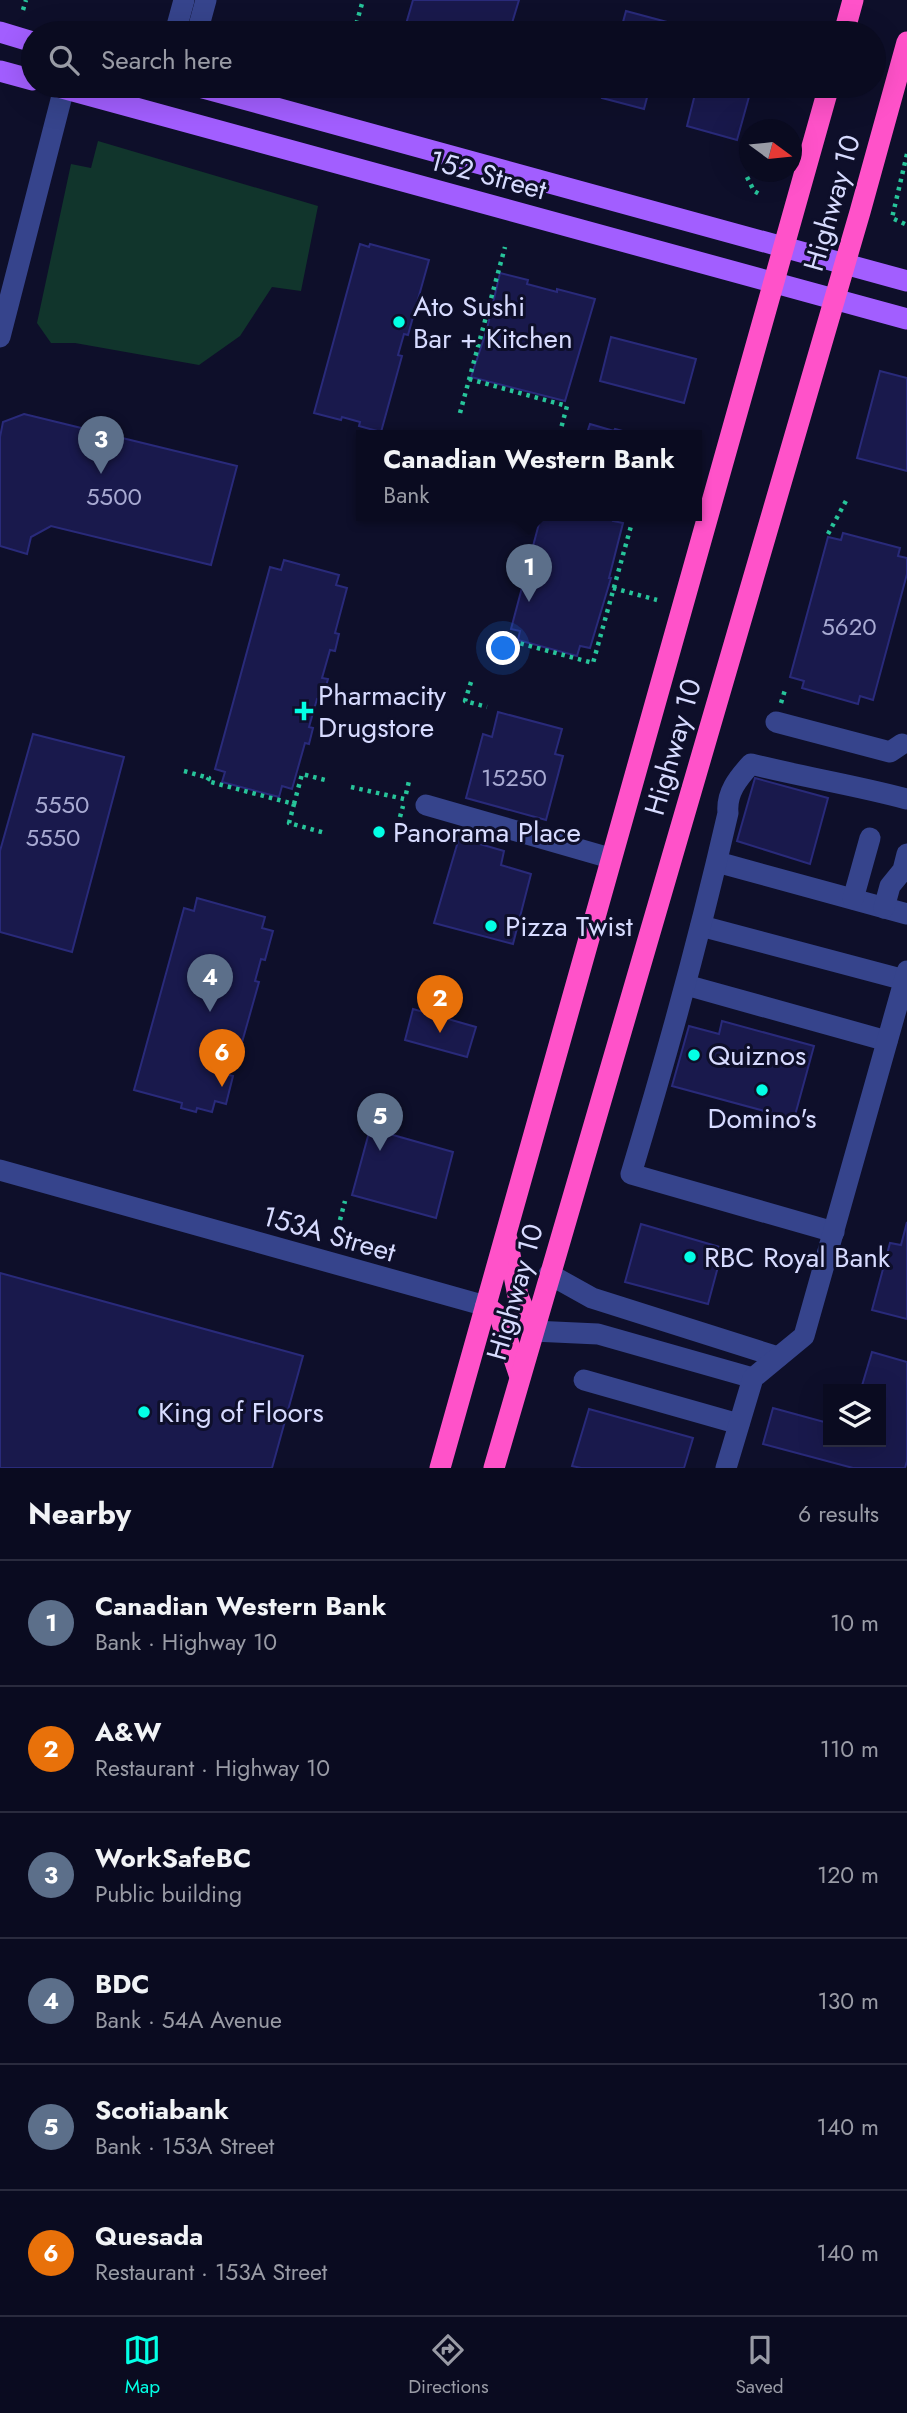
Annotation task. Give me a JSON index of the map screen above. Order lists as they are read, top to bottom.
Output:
{
  "streets": {
    "highway": ["Highway 10"],
    "main road": ["152 Street"],
    "street": ["153A Street"]
  },
  "crossings": [
    ["152 Street", "Highway 10"],
    ["Highway 10", "153A Street"]
  ],
  "places": {
    "other": [
      "Ato Sushi Bar + Kitchen",
      "Panorama Place",
      "Pizza Twist",
      "Quiznos",
      "Domino's",
      "RBC Royal Bank",
      "King of Floors"
    ],
    "health": ["Pharmacity Drugstore"]
  },
  "house_numbers": [
    "5500",
    "5620",
    "15250",
    "5550",
    "5550"
  ],
  "north": "right",
  "page": {
    "search": "Search here",
    "pins": [
      "3",
      "1",
      "4",
      "2",
      "6",
      "5"
    ],
    "popup": ["Canadian Western Bank", "Bank"],
    "heading": ["Nearby", "6 results"],
    "list": [
      {
        "mark": "1",
        "name": "Canadian Western Bank",
        "note": "Bank · Highway 10",
        "value": "10 m"
      },
      {
        "mark": "2",
        "name": "A&W",
        "note": "Restaurant · Highway 10",
        "value": "110 m"
      },
      {
        "mark": "3",
        "name": "WorkSafeBC",
        "note": "Public building",
        "value": "120 m"
      },
      {
        "mark": "4",
        "name": "BDC",
        "note": "Bank · 54A Avenue",
        "value": "130 m"
      },
      {
        "mark": "5",
        "name": "Scotiabank",
        "note": "Bank · 153A Street",
        "value": "140 m"
      },
      {
        "mark": "6",
        "name": "Quesada",
        "note": "Restaurant · 153A Street",
        "value": "140 m"
      }
    ],
    "nav": ["Map", "Directions", "Saved"]
  }
}
